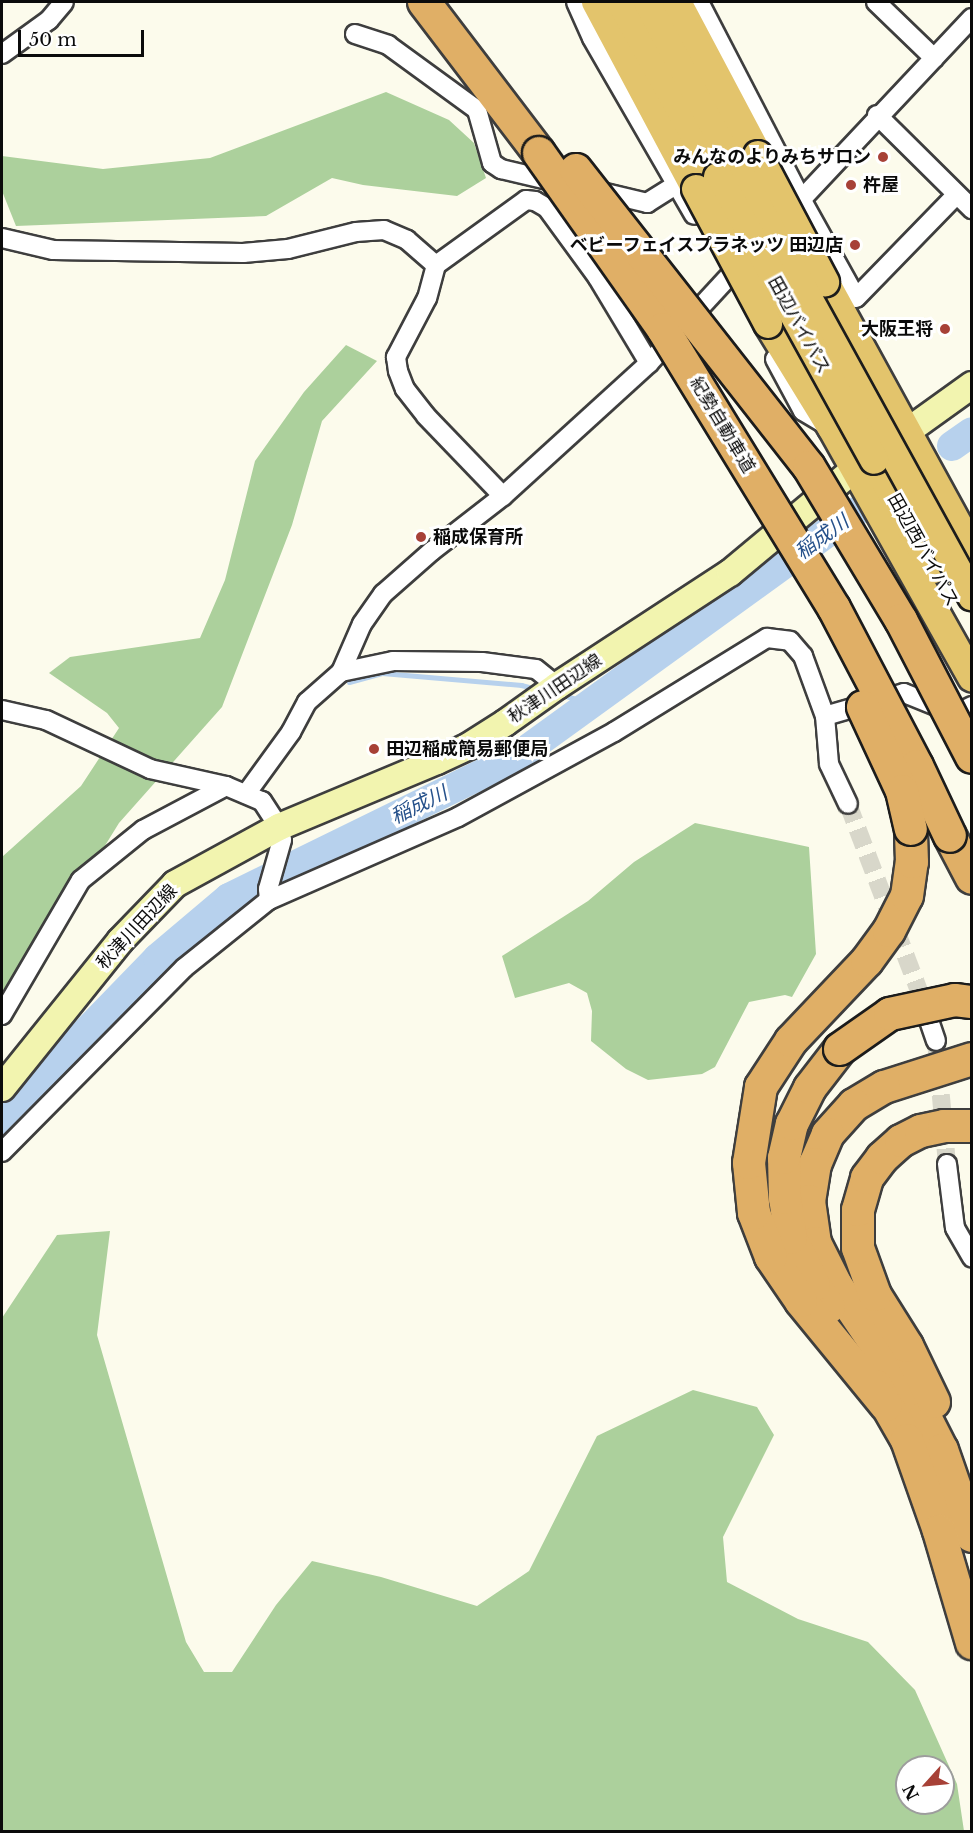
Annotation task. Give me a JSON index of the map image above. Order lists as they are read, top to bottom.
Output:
{
  "streets": {
    "highway": ["田辺バイパス", "紀勢自動車道", "田辺西バイパス"],
    "main road": ["秋津川田辺線"]
  },
  "crossings": [
    ["田辺バイパス", "田辺西バイパス"],
    ["田辺バイパス", "秋津川田辺線"],
    ["田辺西バイパス", "秋津川田辺線"]
  ],
  "water": ["稲成川"],
  "places": [
    "みんなのよりみちサロン",
    "杵屋",
    "ベビーフェイスプラネッツ 田辺店",
    "大阪王将",
    "稲成保育所",
    "田辺稲成簡易郵便局"
  ],
  "scale_bar": "50 m",
  "north": "bottom left"
}
